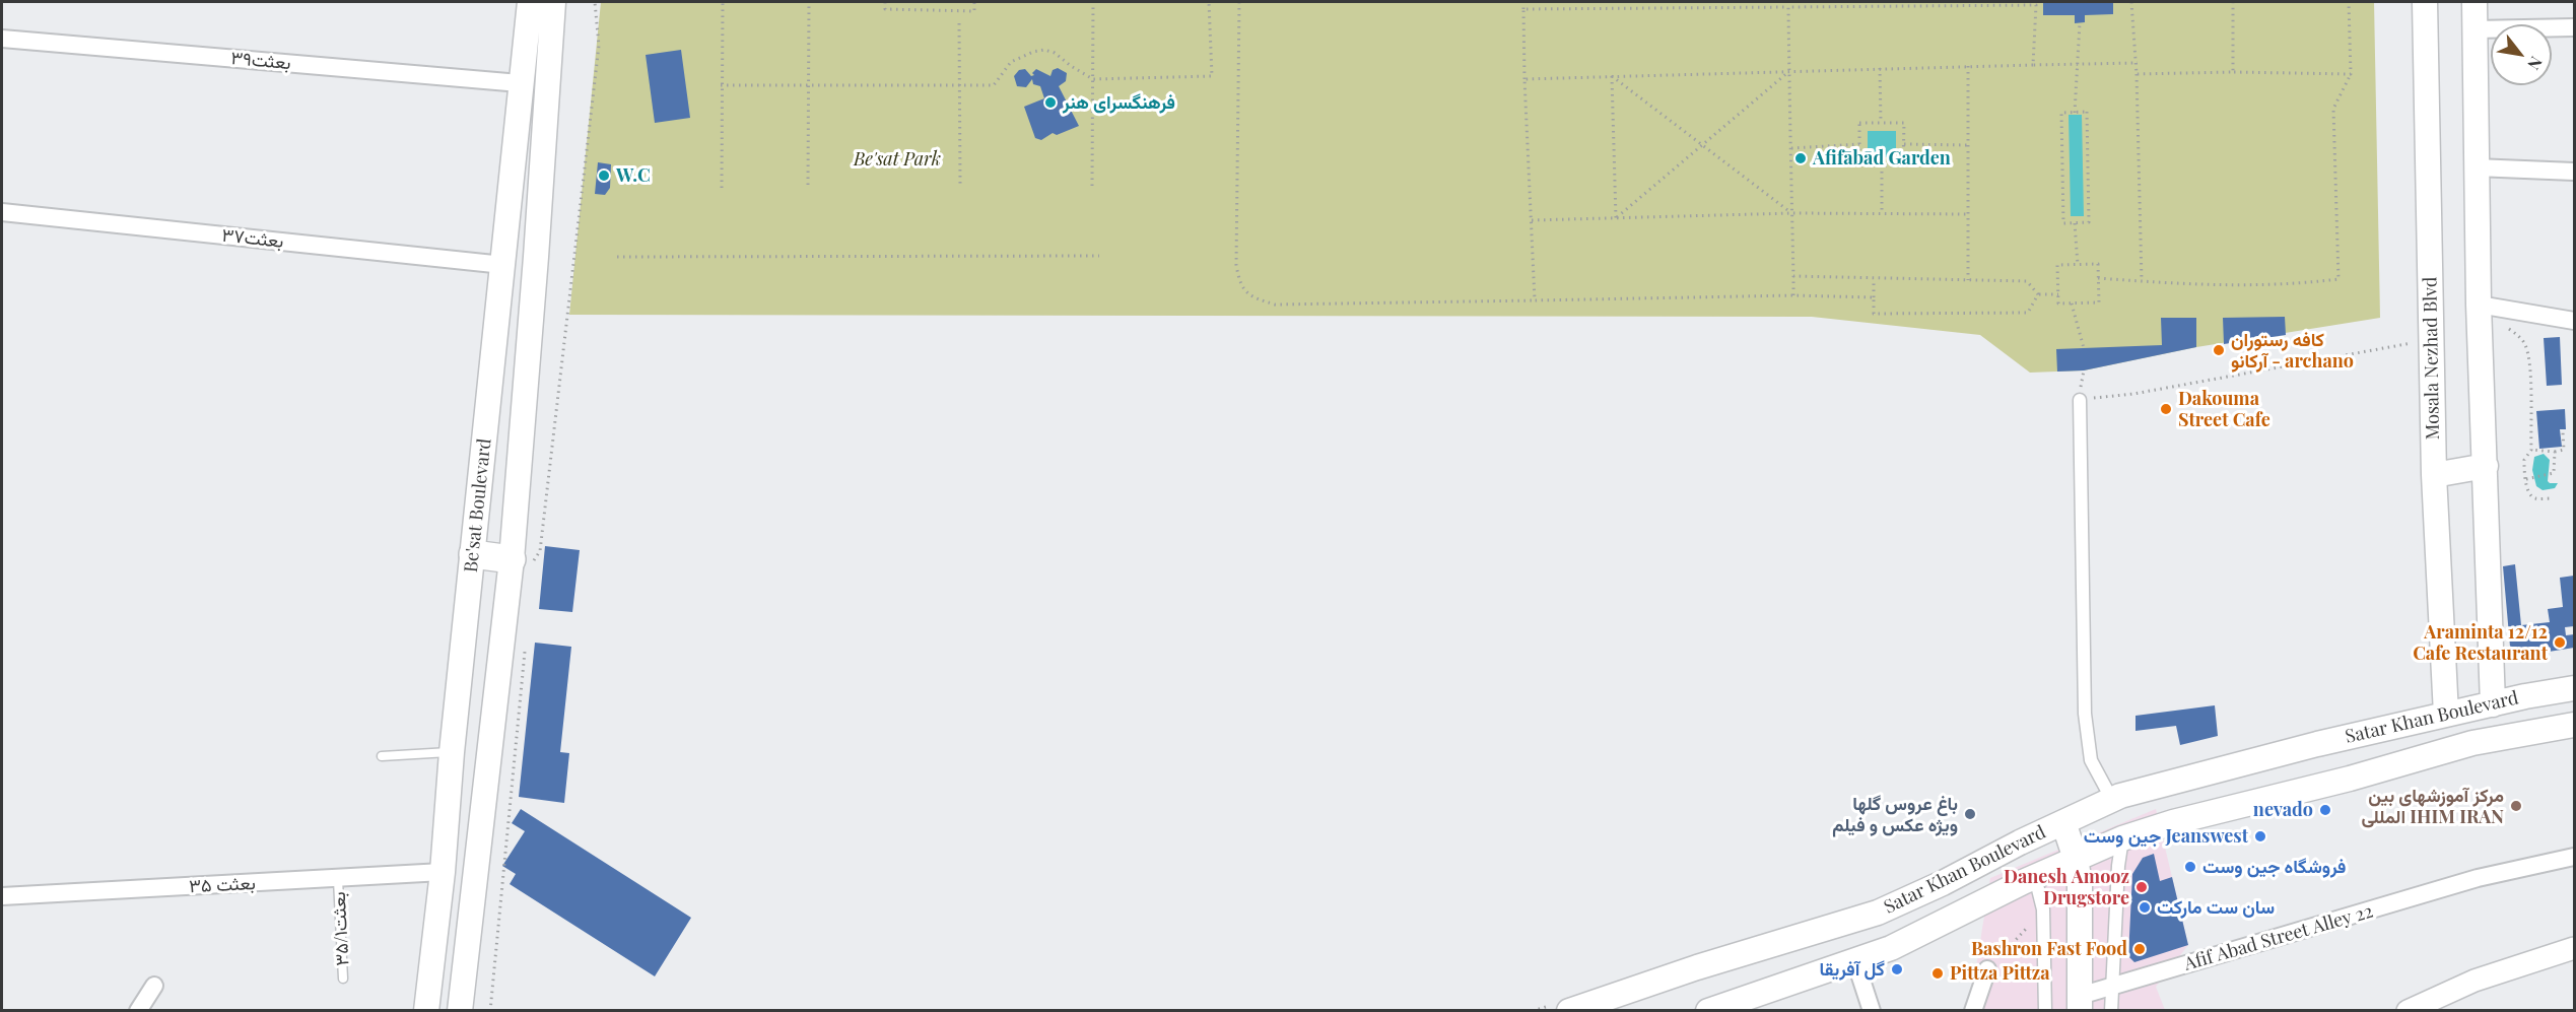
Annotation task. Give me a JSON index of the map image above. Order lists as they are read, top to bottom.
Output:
{
  "streets": {
    "main road": ["Mosala Nezhad Blvd", "Be'sat Boulevard", "Satar Khan Boulevard"],
    "street": [
      "بعثت۳۹",
      "بعثت۳۷",
      "۳۵ بعثت",
      "Afif Abad Street Alley 22"
    ],
    "lane": ["بعثت۳۵/۱"]
  },
  "crossings": [
    ["بعثت۳۹", "Be'sat Boulevard"],
    ["بعثت۳۷", "Be'sat Boulevard"],
    ["Mosala Nezhad Blvd", "Satar Khan Boulevard"],
    ["Be'sat Boulevard", "۳۵ بعثت"],
    ["۳۵ بعثت", "بعثت۳۵/۱"]
  ],
  "parks": ["Be'sat Park"],
  "places": [
    "فرهنگسرای هنر",
    "Afifābād Garden",
    "W.C",
    "کافه رستوران آرکانو - archano",
    "Dakouma Street Cafe",
    "Araminta 12/12 Cafe Restaurant",
    "مرکز آموزشهای بین المللی IHIM IRAN",
    "nevado",
    "باغ عروس گلها ویژه عکس و فیلم",
    "جین وست Jeanswest",
    "فروشگاه جین وست",
    "Danesh Amooz Drugstore",
    "سان ست مارکت",
    "Bashron Fast Food",
    "گل آفریقا",
    "Pittza Pittza"
  ],
  "north": "bottom right"
}
